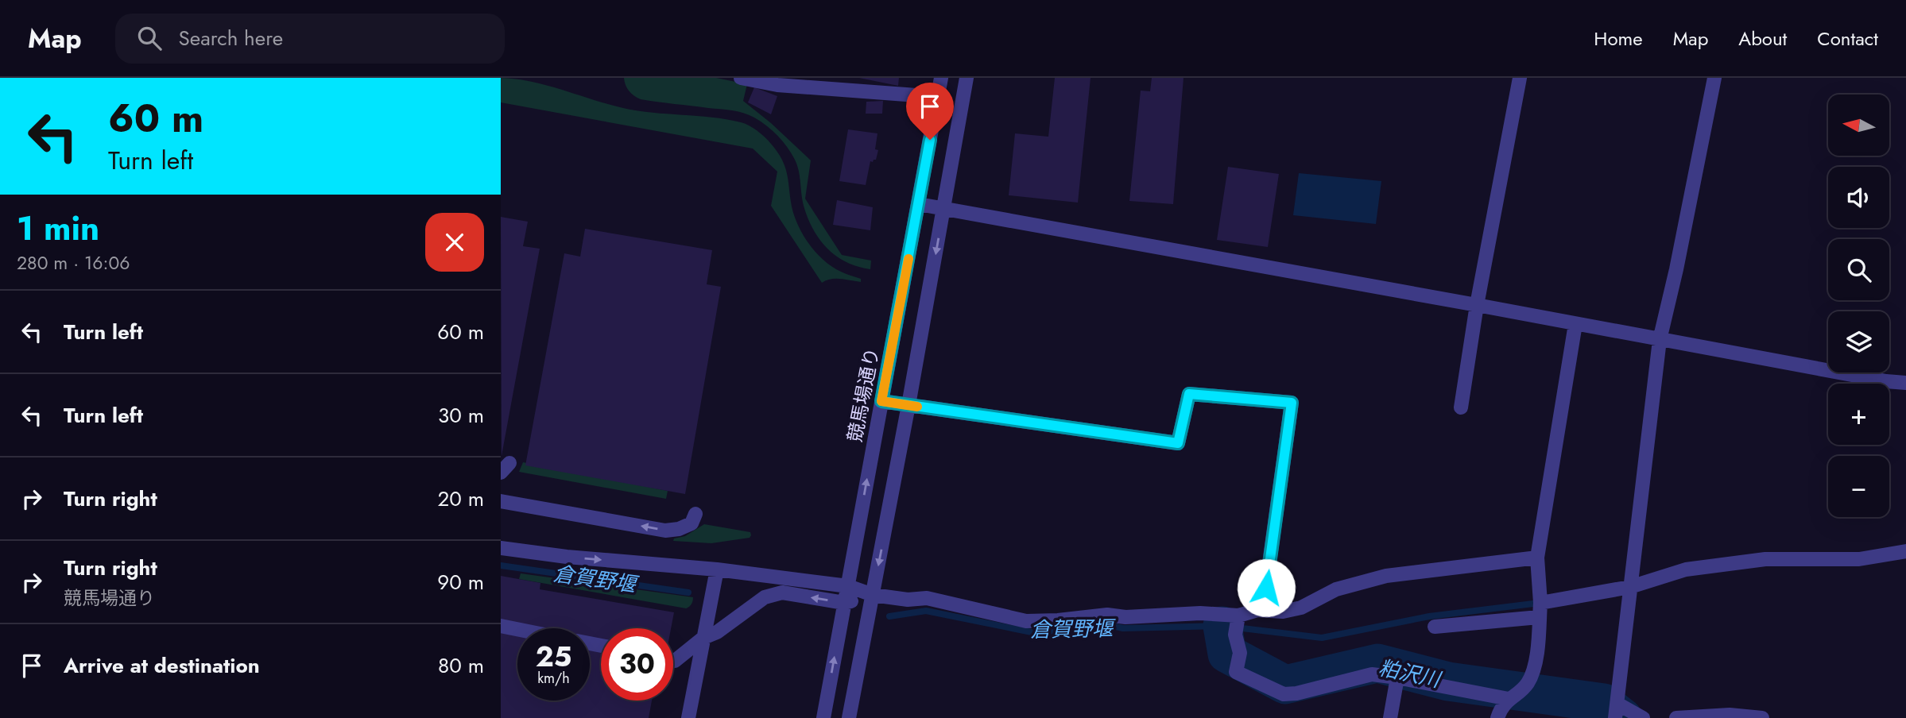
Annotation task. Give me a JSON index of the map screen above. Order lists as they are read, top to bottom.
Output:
{
  "streets": {
    "street": ["競馬場通り"]
  },
  "water": ["倉賀野堰", "粕沢川"],
  "north": "left",
  "page": {
    "header": "Map",
    "search": "Search here",
    "nav": [
      "Home",
      "Map",
      "About",
      "Contact"
    ],
    "turn": ["60 m", "Turn left"],
    "map_buttons": ["+", "−"],
    "heading": ["1 min", "280 m · 16:06"],
    "list": [
      {
        "name": "Turn left",
        "value": "60 m"
      },
      {
        "name": "Turn left",
        "value": "30 m"
      },
      {
        "name": "Turn right",
        "value": "20 m"
      },
      {
        "name": "Turn right",
        "note": "競馬場通り",
        "value": "90 m"
      },
      {
        "name": "Arrive at destination",
        "value": "80 m"
      }
    ],
    "speed": "25 km/h",
    "limit": "30"
  }
}
